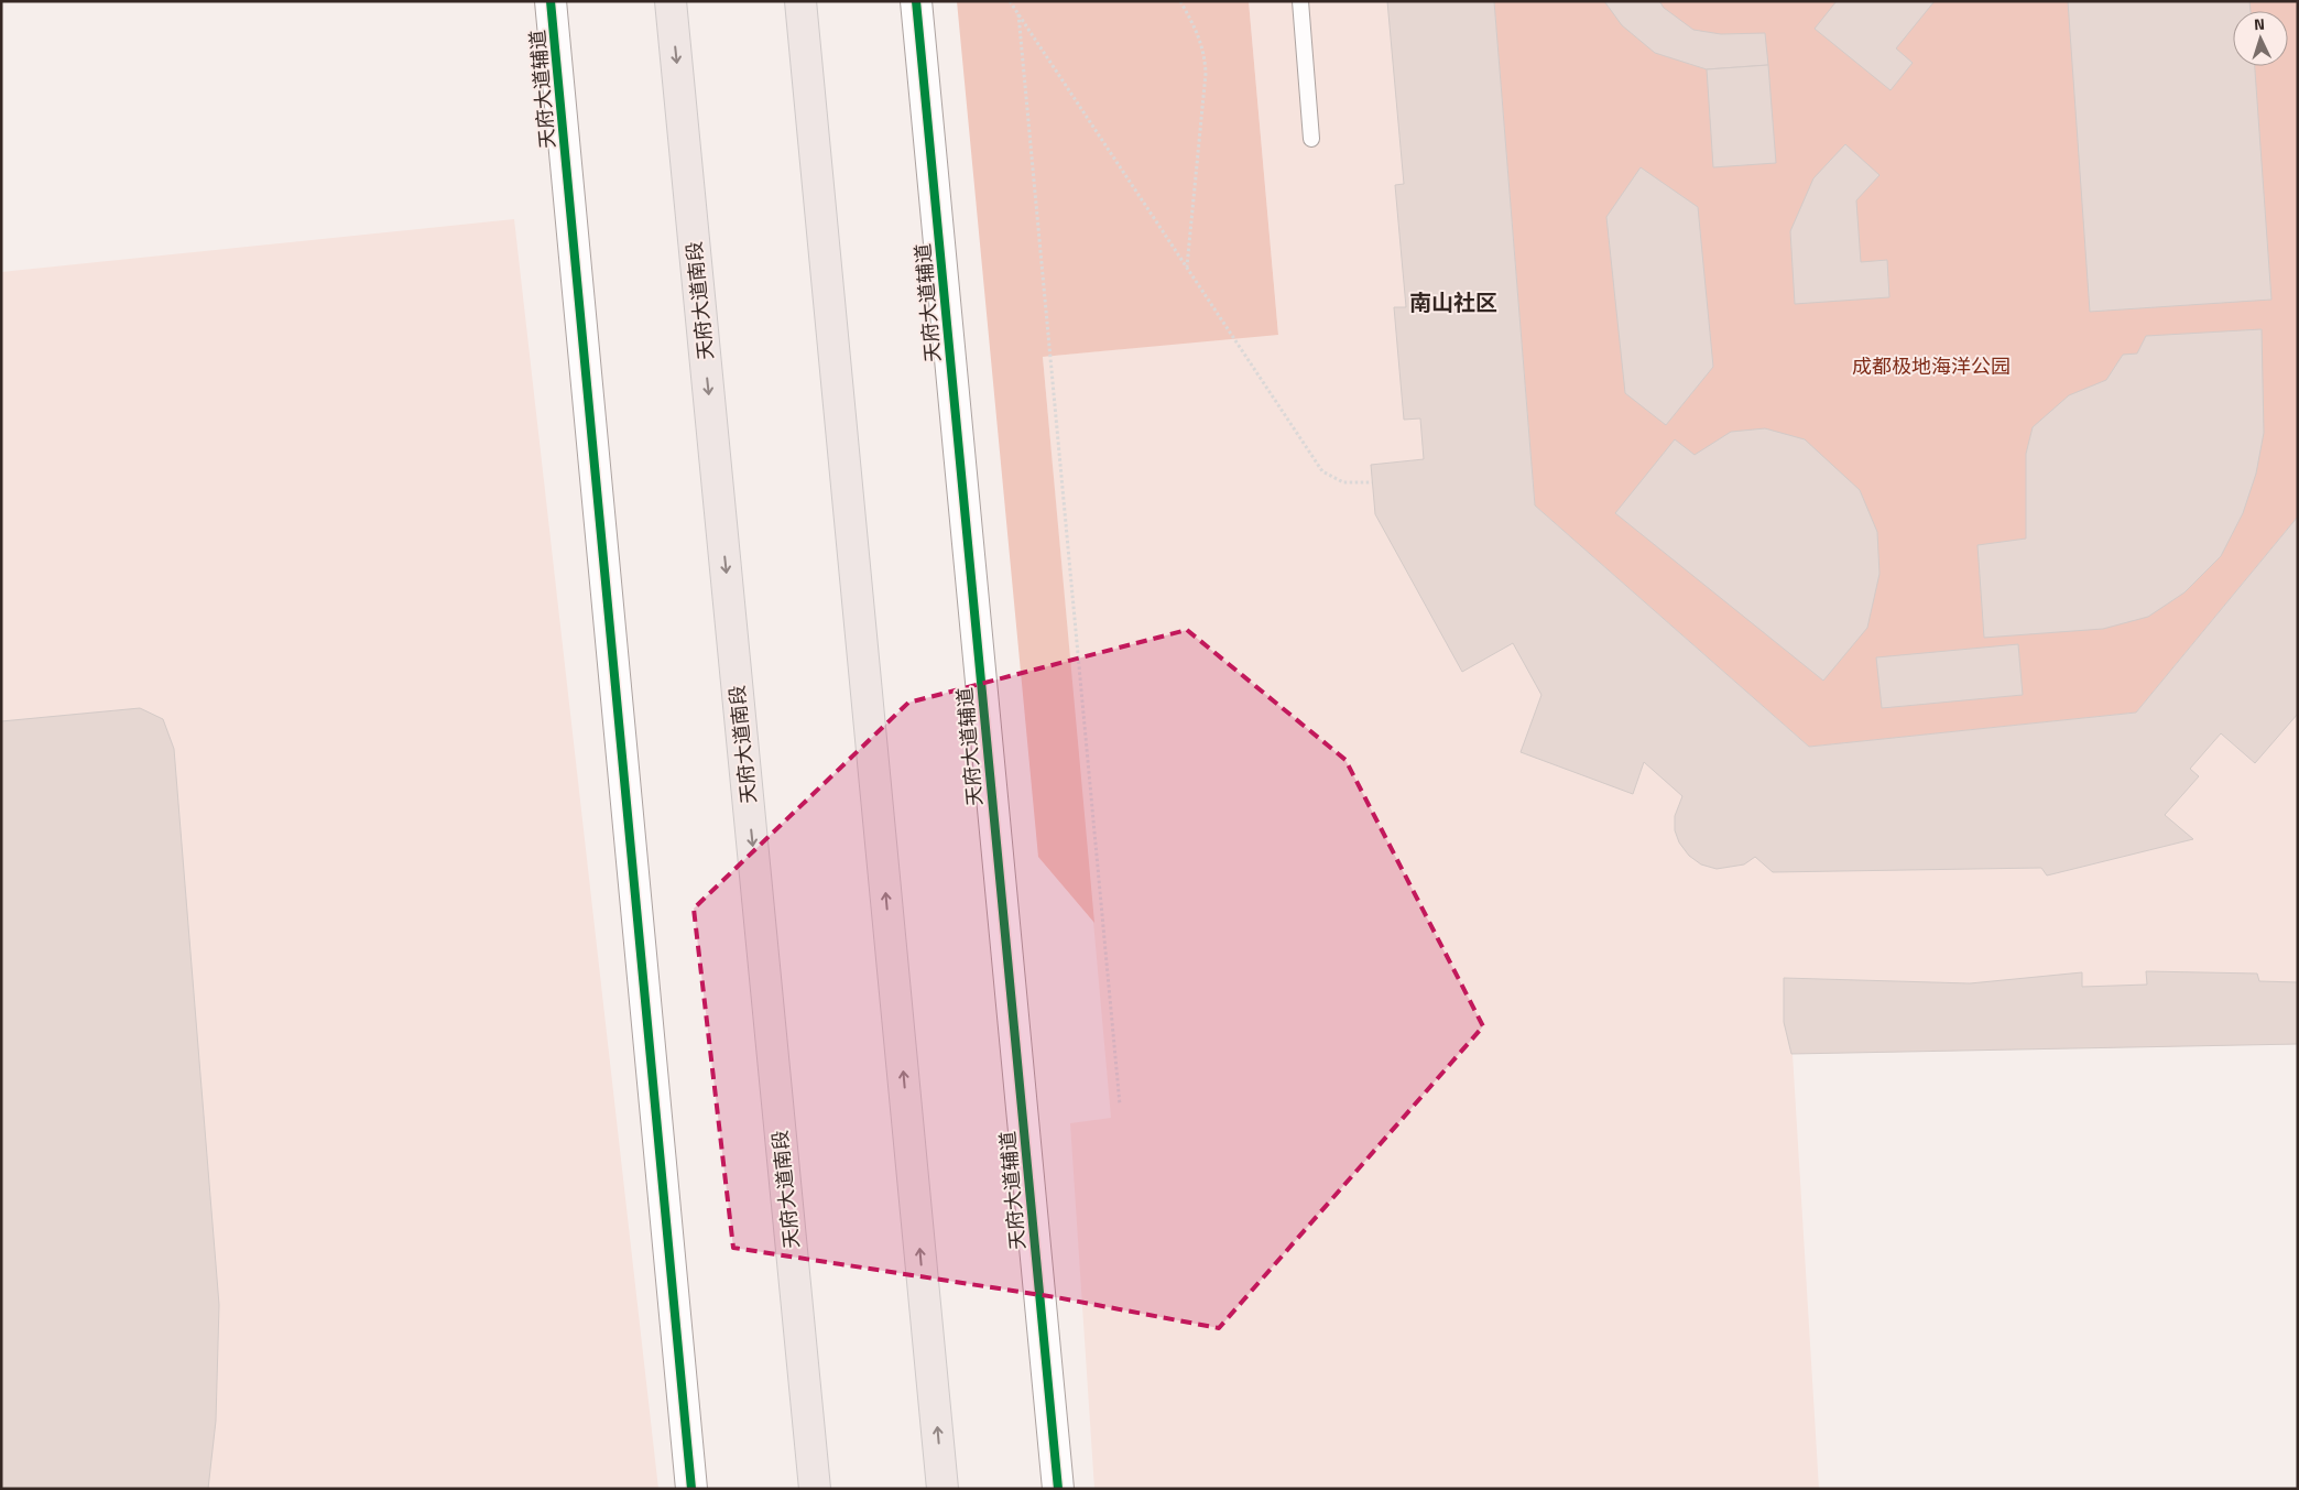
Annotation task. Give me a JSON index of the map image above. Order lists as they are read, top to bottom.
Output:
{
  "streets": {
    "main road": ["天府大道南段"],
    "street": ["天府大道辅道"]
  },
  "districts": ["南山社区"],
  "parks": ["成都极地海洋公园"],
  "north": "top"
}
